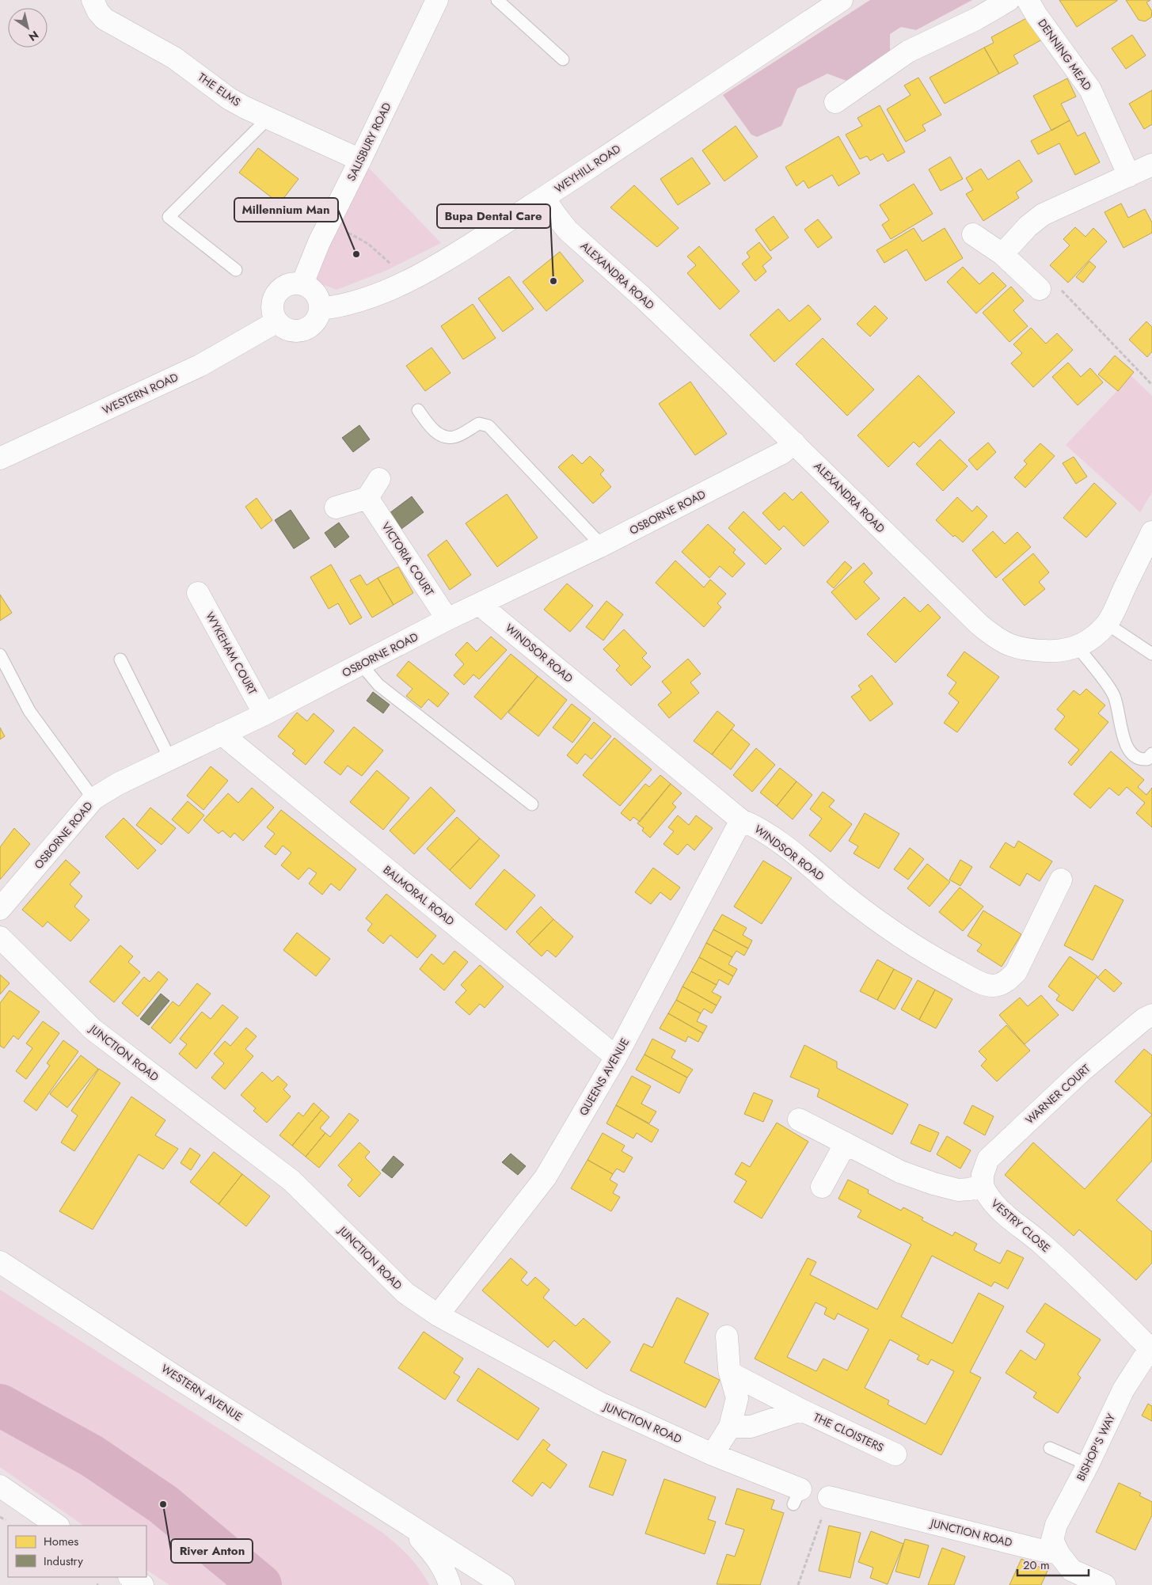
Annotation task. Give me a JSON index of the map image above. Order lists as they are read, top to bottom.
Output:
{
  "streets": {
    "street": [
      "DENNING MEAD",
      "THE ELMS",
      "SALISBURY ROAD",
      "WEYHILL ROAD",
      "ALEXANDRA ROAD",
      "WESTERN ROAD",
      "OSBORNE ROAD",
      "VICTORIA COURT",
      "WYKEHAM COURT",
      "WINDSOR ROAD",
      "BALMORAL ROAD",
      "JUNCTION ROAD",
      "QUEENS AVENUE",
      "WARNER COURT",
      "VESTRY CLOSE",
      "WESTERN AVENUE",
      "THE CLOISTERS",
      "BISHOP'S WAY"
    ]
  },
  "crossings": [
    ["THE ELMS", "SALISBURY ROAD"],
    ["SALISBURY ROAD", "WEYHILL ROAD"],
    ["SALISBURY ROAD", "WESTERN ROAD"],
    ["WEYHILL ROAD", "ALEXANDRA ROAD"],
    ["WEYHILL ROAD", "WESTERN ROAD"],
    ["ALEXANDRA ROAD", "OSBORNE ROAD"],
    ["OSBORNE ROAD", "VICTORIA COURT"],
    ["OSBORNE ROAD", "WYKEHAM COURT"],
    ["OSBORNE ROAD", "WINDSOR ROAD"],
    ["OSBORNE ROAD", "BALMORAL ROAD"],
    ["WINDSOR ROAD", "QUEENS AVENUE"],
    ["BALMORAL ROAD", "QUEENS AVENUE"],
    ["JUNCTION ROAD", "QUEENS AVENUE"],
    ["JUNCTION ROAD", "BISHOP'S WAY"],
    ["WARNER COURT", "VESTRY CLOSE"],
    ["VESTRY CLOSE", "BISHOP'S WAY"]
  ],
  "places": ["Millennium Man", "Bupa Dental Care", "River Anton"],
  "legend": ["Homes", "Industry"],
  "scale_bar": "20 m",
  "north": "bottom right"
}
